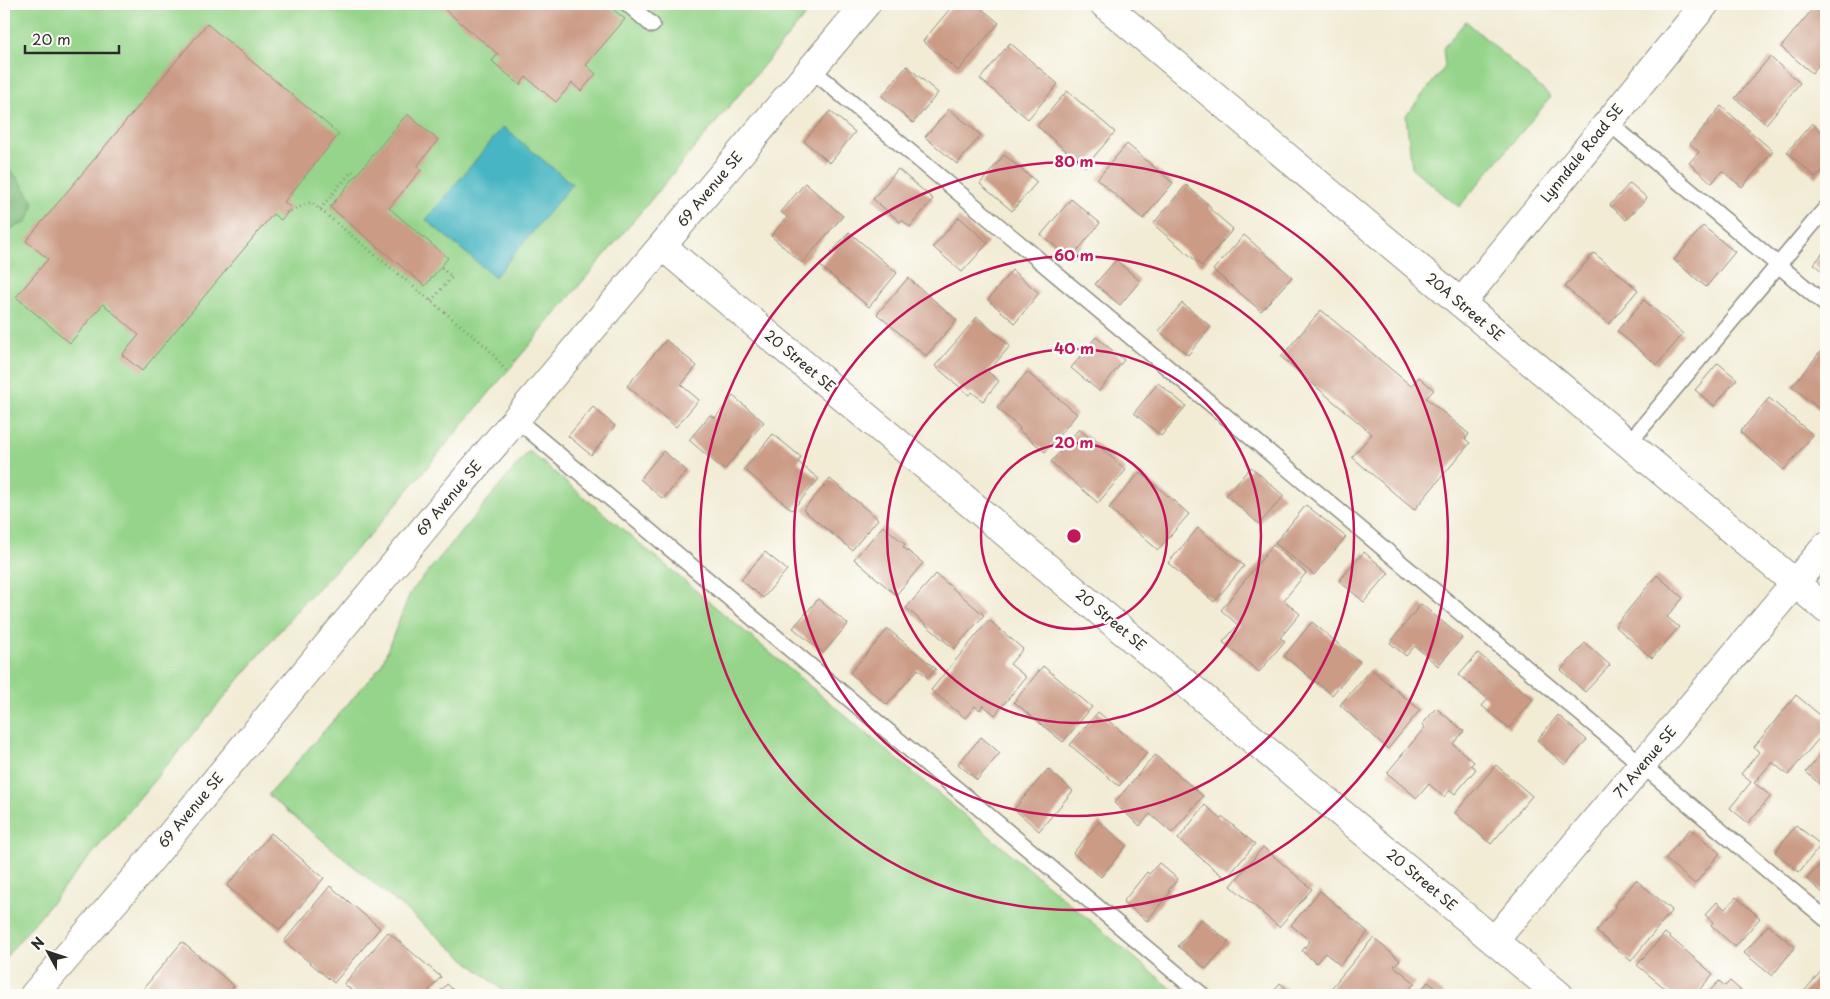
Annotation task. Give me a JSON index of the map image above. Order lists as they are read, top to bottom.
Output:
{
  "streets": {
    "street": [
      "Lynndale Road SE",
      "69 Avenue SE",
      "20A Street SE",
      "20 Street SE",
      "71 Avenue SE"
    ]
  },
  "crossings": [
    ["Lynndale Road SE", "20A Street SE"],
    ["69 Avenue SE", "20 Street SE"],
    ["20A Street SE", "71 Avenue SE"],
    ["20 Street SE", "71 Avenue SE"]
  ],
  "scale_bar": "20 m",
  "north": "top left",
  "rings": [
    "80 m",
    "60 m",
    "40 m",
    "20 m"
  ]
}
